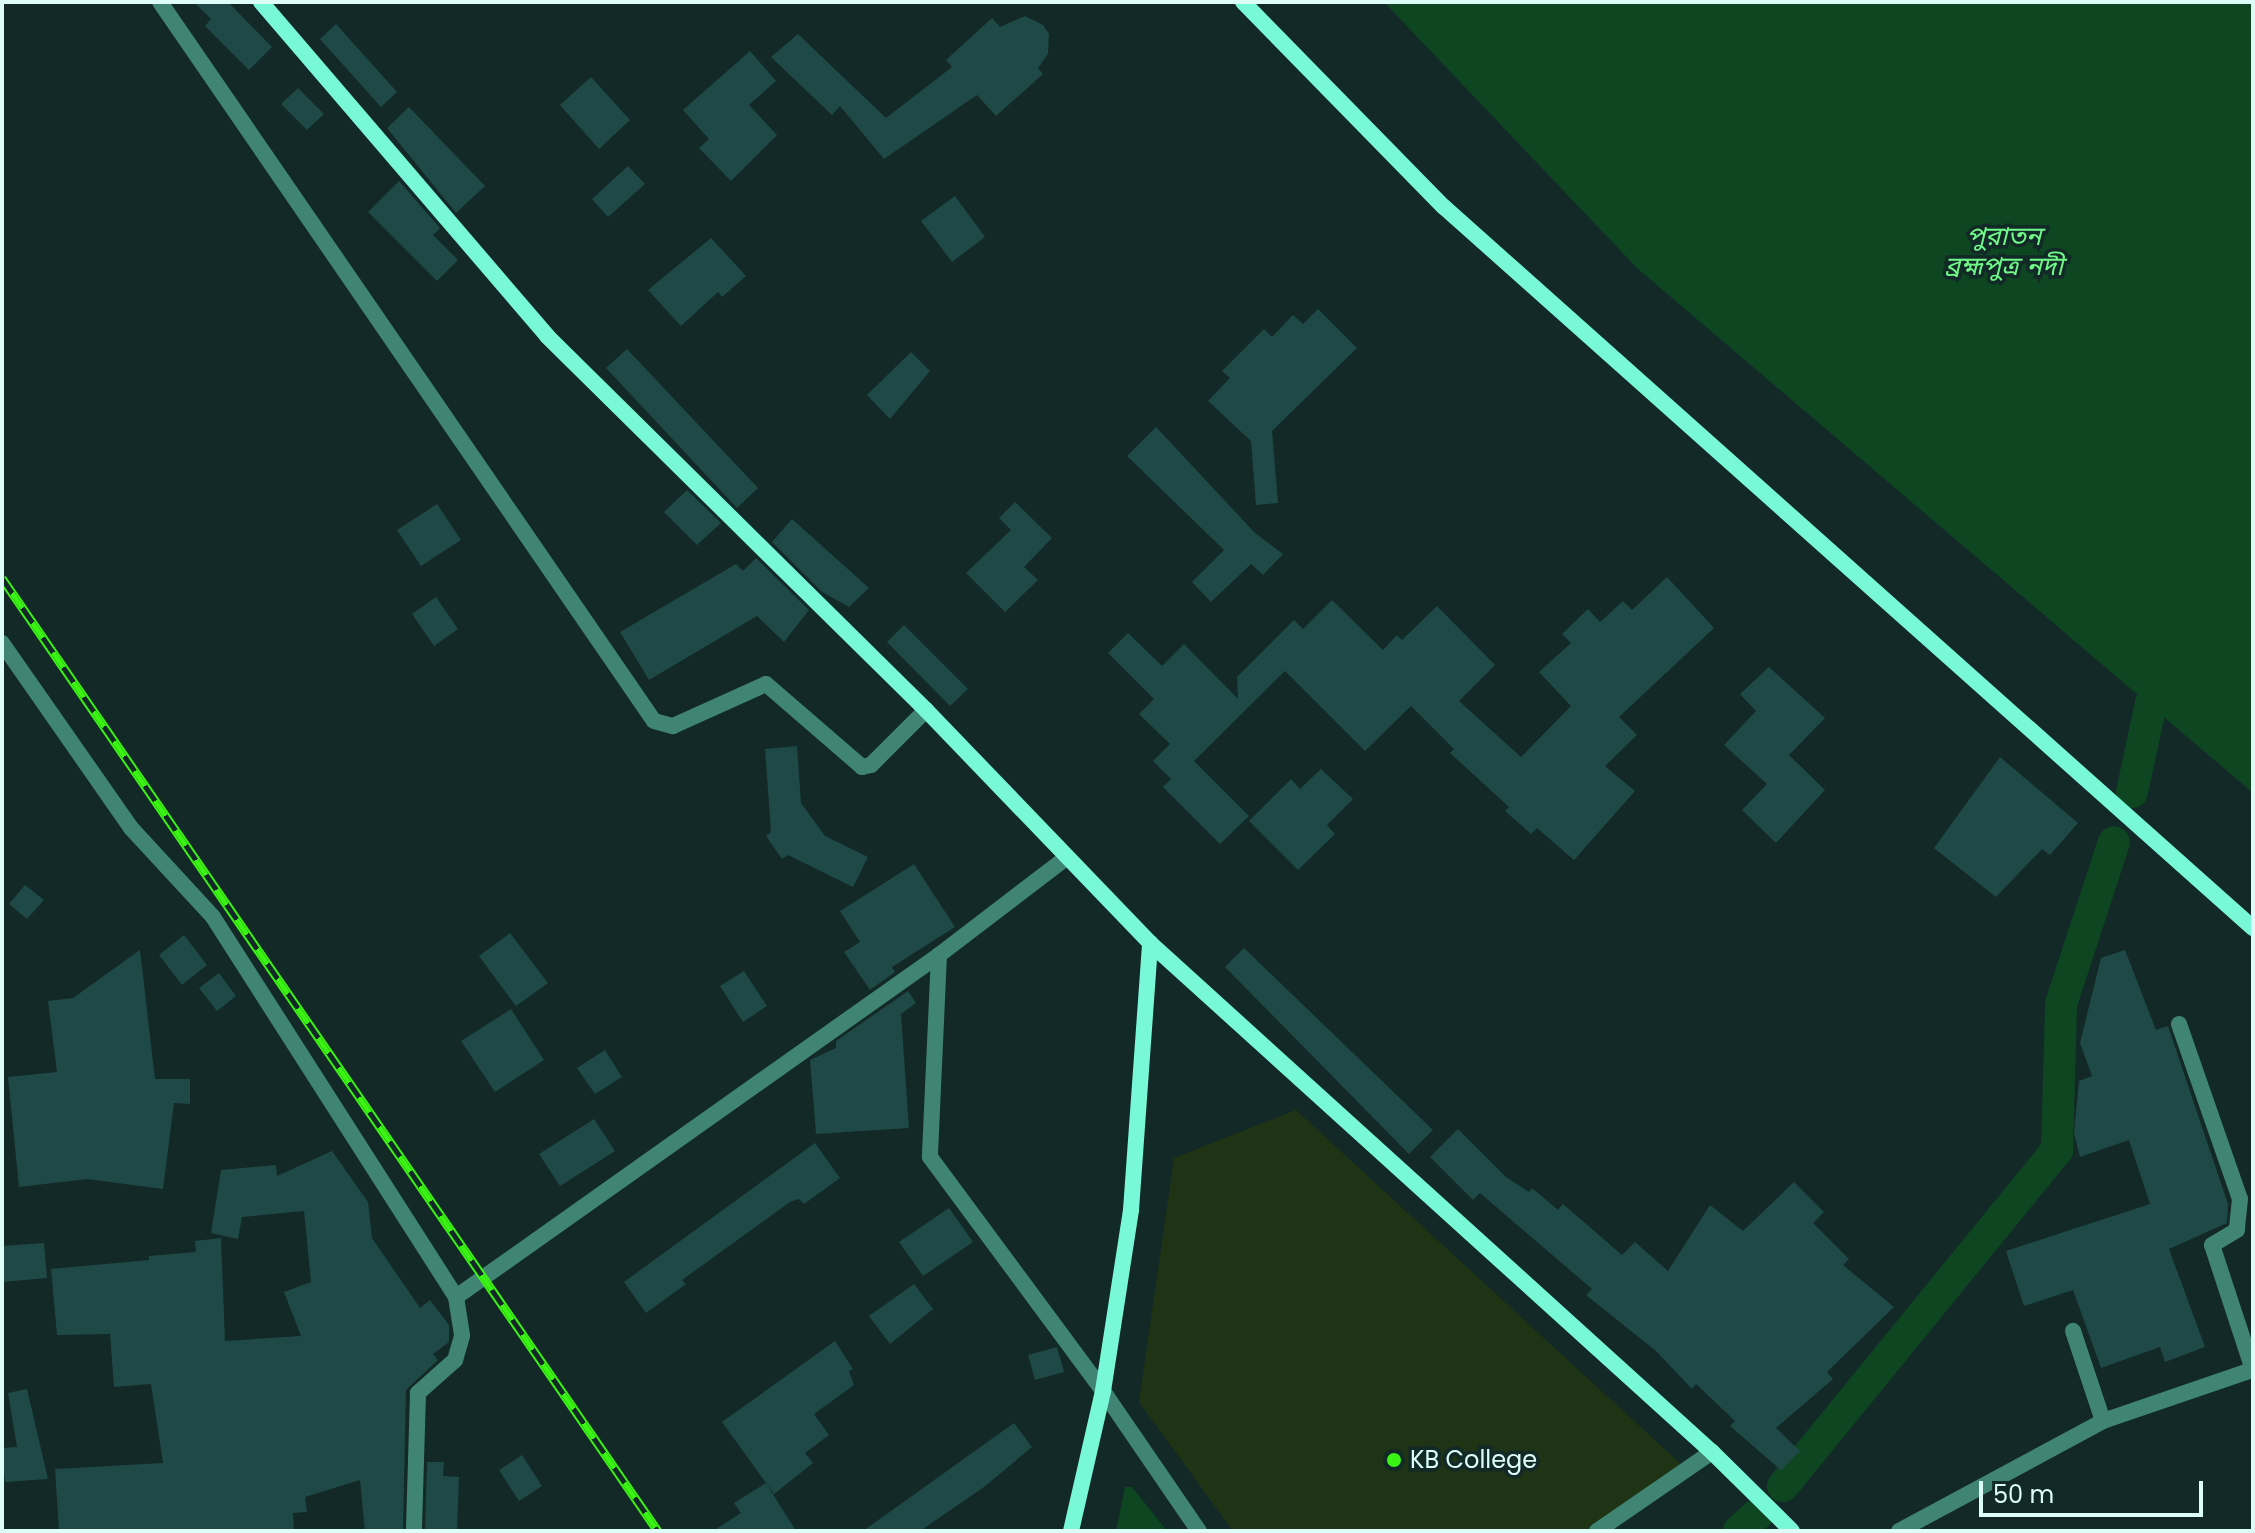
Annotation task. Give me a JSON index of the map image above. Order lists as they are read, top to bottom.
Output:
{
  "water": ["পুরাতন ব্রহ্মপুত্র নদী"],
  "places": ["KB College"],
  "scale_bar": "50 m"
}
